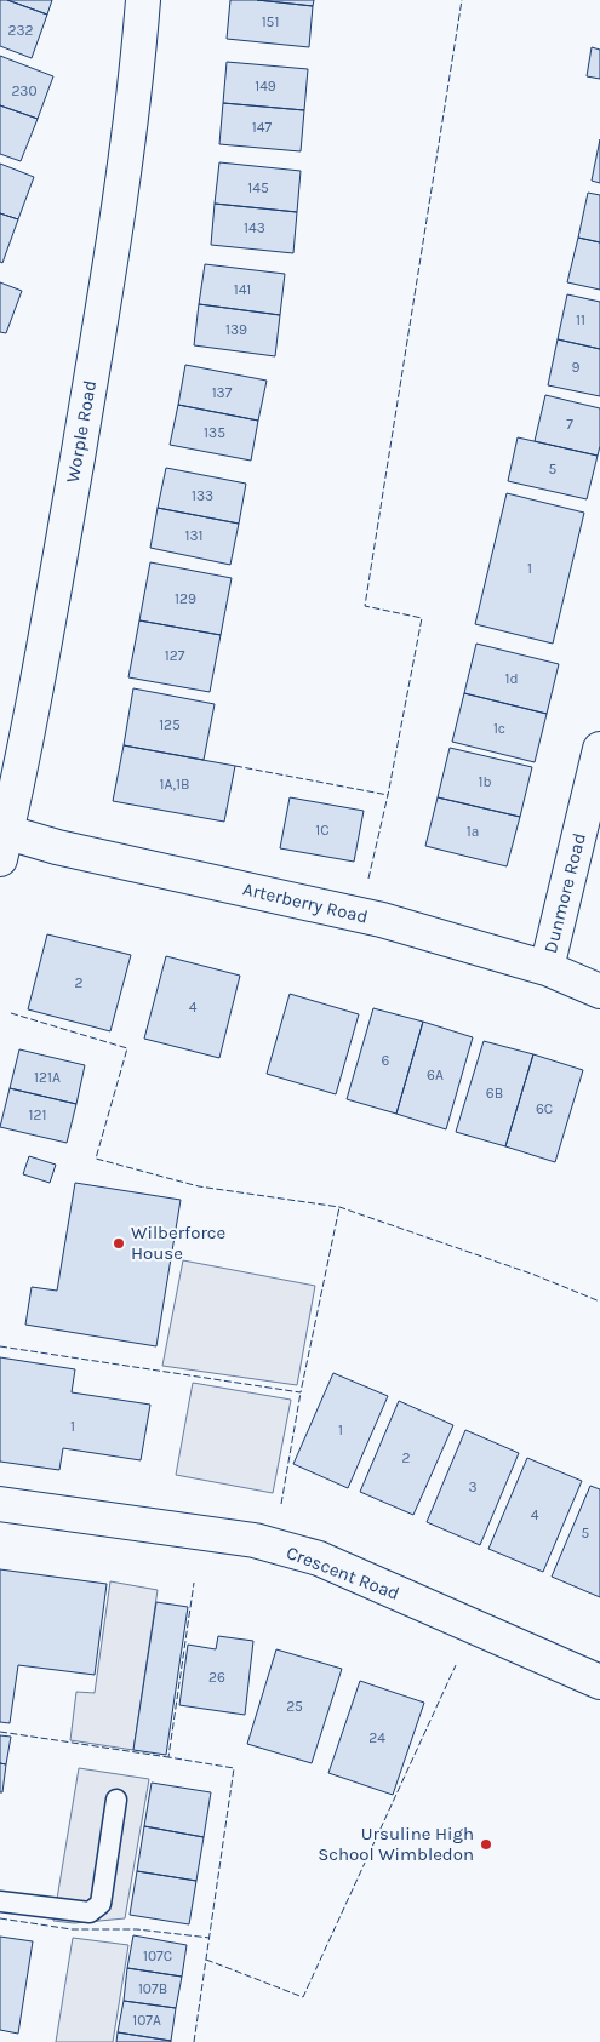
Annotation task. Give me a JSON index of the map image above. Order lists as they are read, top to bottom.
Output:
{
  "streets": {
    "street": [
      "Worple Road",
      "Dunmore Road",
      "Arterberry Road",
      "Crescent Road"
    ]
  },
  "crossings": [
    ["Worple Road", "Arterberry Road"],
    ["Dunmore Road", "Arterberry Road"]
  ],
  "places": ["Wilberforce House", "Ursuline High School Wimbledon"],
  "house_numbers": [
    "151",
    "232",
    "149",
    "230",
    "147",
    "145",
    "143",
    "141",
    "11",
    "139",
    "9",
    "137",
    "7",
    "135",
    "5",
    "133",
    "131",
    "1",
    "129",
    "127",
    "1d",
    "125",
    "1c",
    "1b",
    "1A,1B",
    "1C",
    "1a",
    "2",
    "4",
    "6",
    "6A",
    "121A",
    "6B",
    "6C",
    "121",
    "1",
    "1",
    "2",
    "3",
    "4",
    "5",
    "26",
    "25",
    "24",
    "107C",
    "107B",
    "107A"
  ]
}
